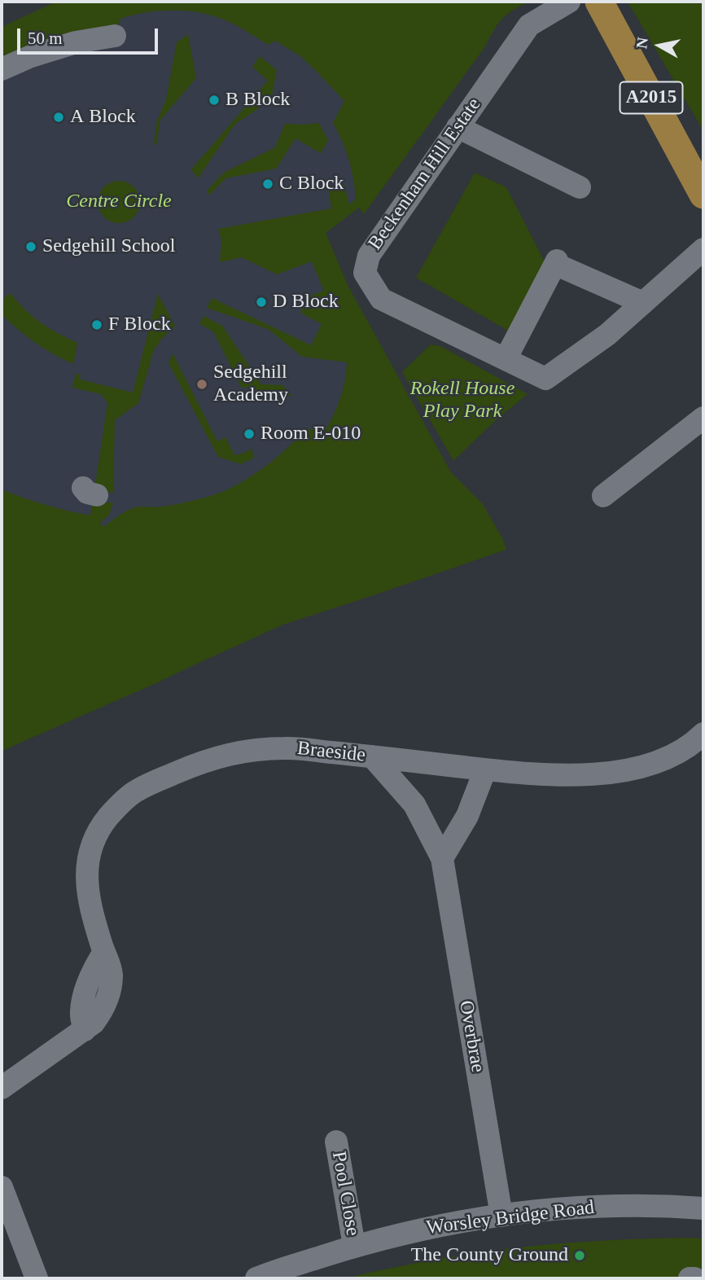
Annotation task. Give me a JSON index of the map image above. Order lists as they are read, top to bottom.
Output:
{
  "streets": {
    "main road": ["A2015"],
    "street": [
      "Beckenham Hill Estate",
      "Braeside",
      "Overbrae",
      "Pool Close",
      "Worsley Bridge Road"
    ]
  },
  "crossings": [
    ["Braeside", "Overbrae"],
    ["Overbrae", "Worsley Bridge Road"],
    ["Pool Close", "Worsley Bridge Road"]
  ],
  "parks": ["Centre Circle", "Rokell House Play Park"],
  "places": [
    "B Block",
    "A Block",
    "C Block",
    "Sedgehill School",
    "D Block",
    "F Block",
    "Sedgehill Academy",
    "Room E-010",
    "The County Ground"
  ],
  "scale_bar": "50 m",
  "north": "left"
}
